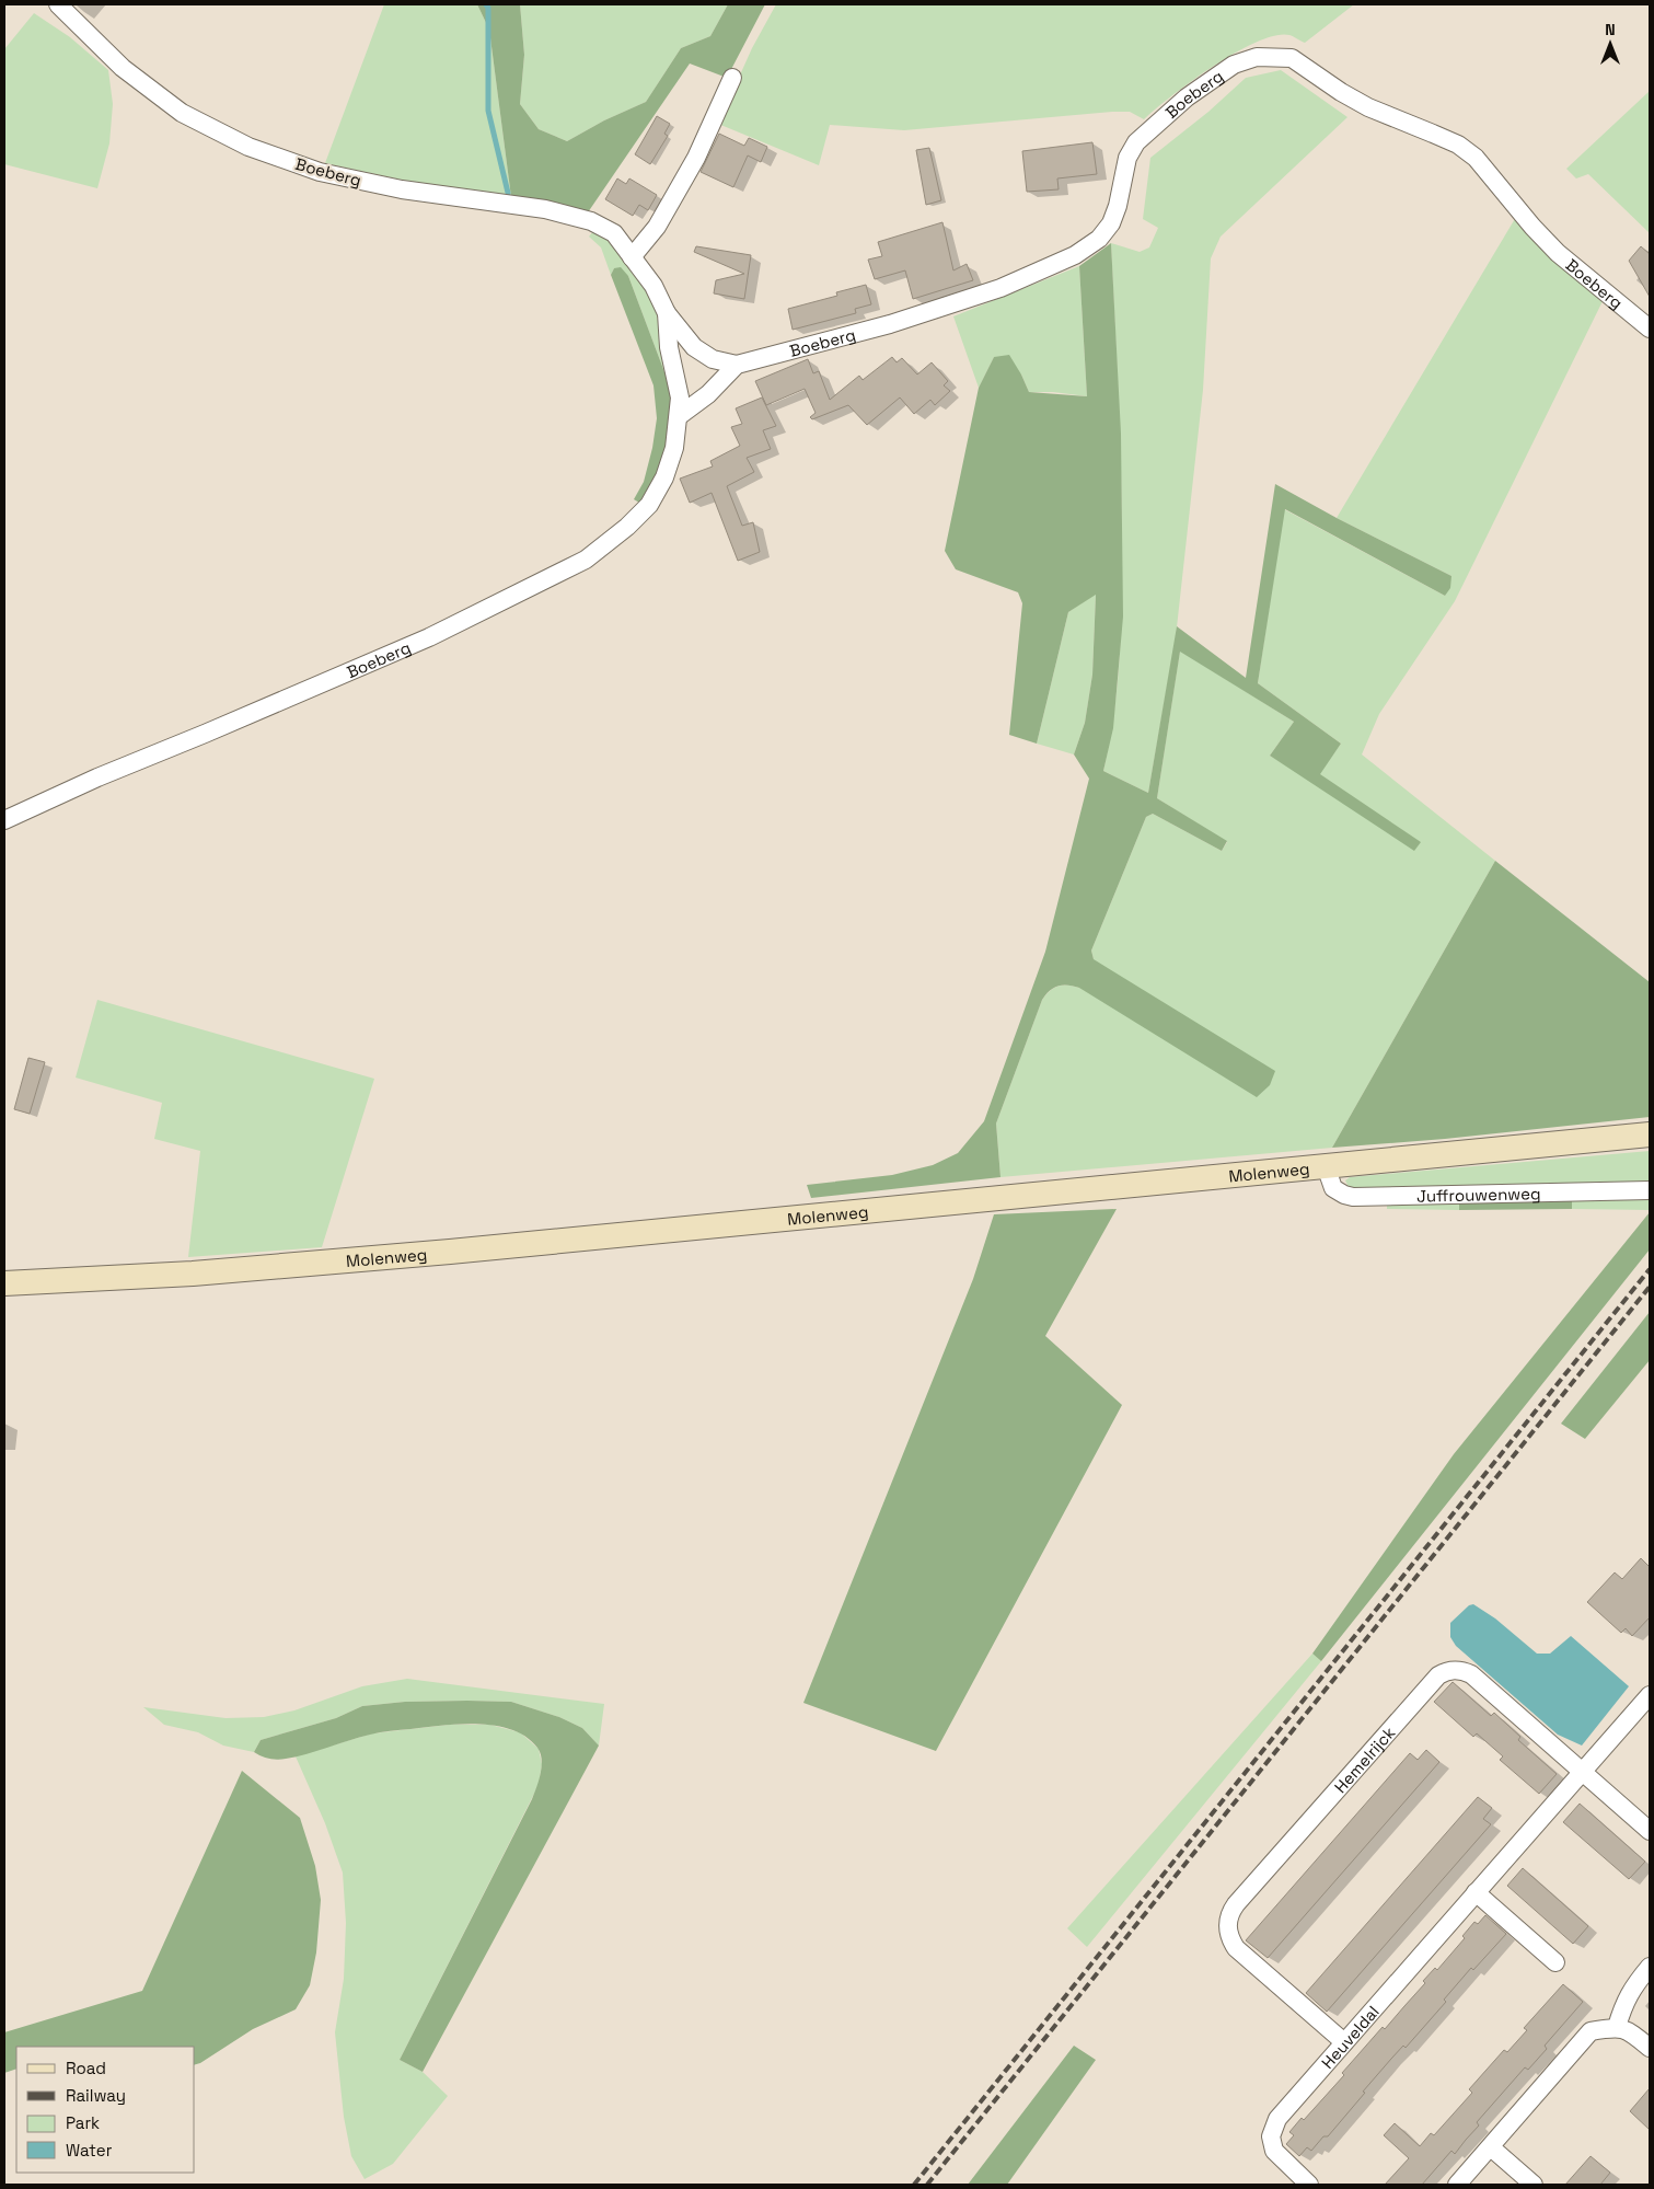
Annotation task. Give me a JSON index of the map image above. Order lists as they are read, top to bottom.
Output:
{
  "streets": {
    "main road": ["Molenweg"],
    "street": [
      "Boeberg",
      "Juffrouwenweg",
      "Hemelrijck",
      "Heuveldal"
    ]
  },
  "crossings": [
    ["Molenweg", "Juffrouwenweg"],
    ["Hemelrijck", "Heuveldal"]
  ],
  "legend": [
    "Road",
    "Railway",
    "Park",
    "Water"
  ],
  "north": "top"
}
